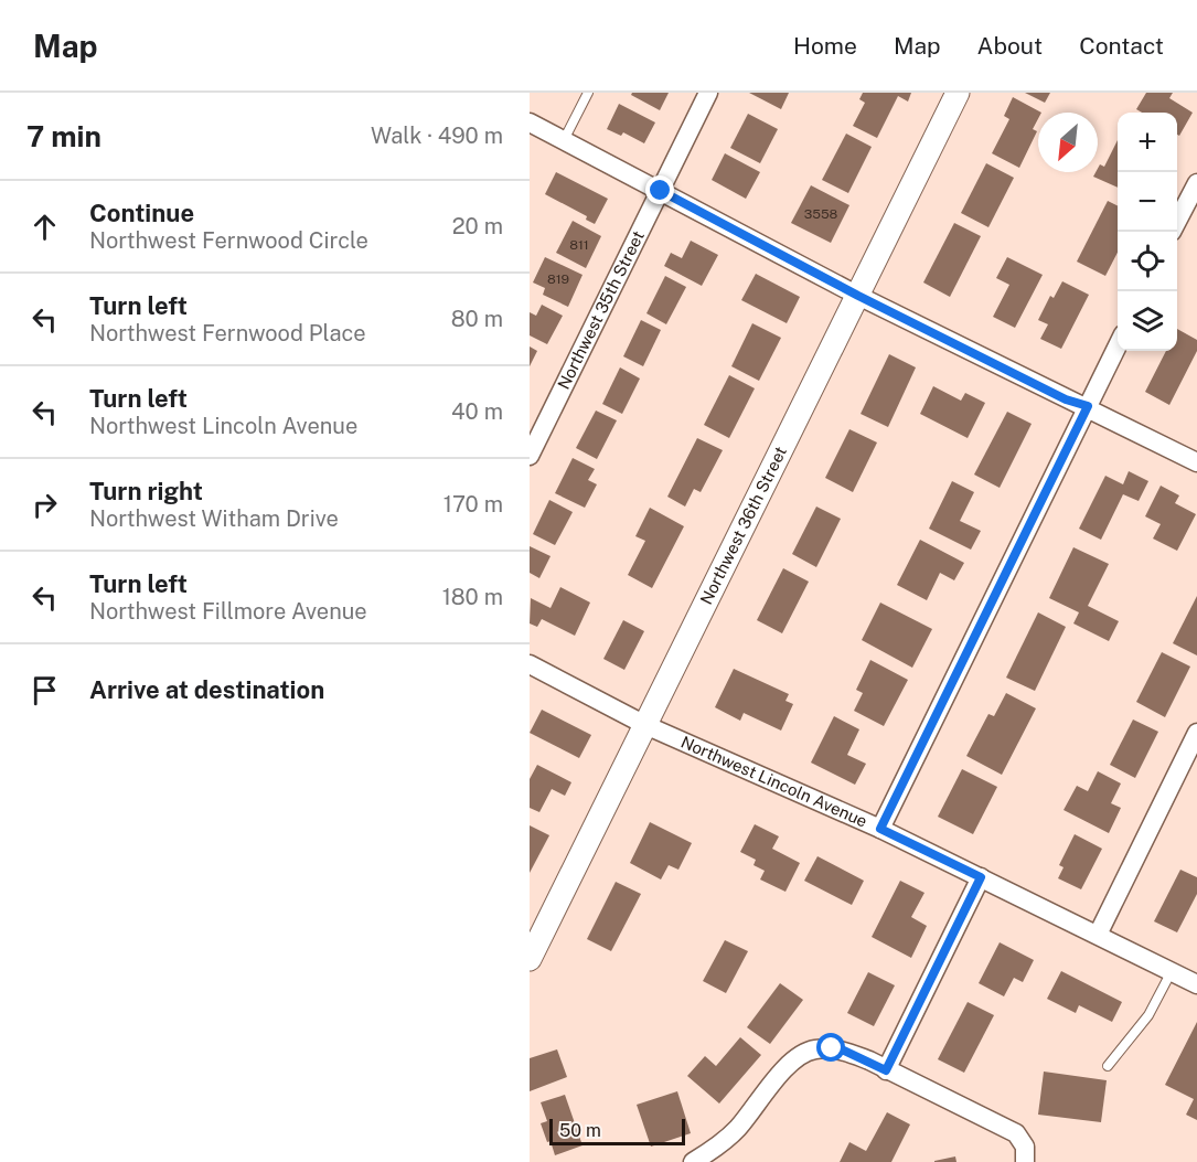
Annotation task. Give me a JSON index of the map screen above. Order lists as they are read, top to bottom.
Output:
{
  "streets": {
    "street": ["Northwest 35th Street", "Northwest 36th Street", "Northwest Lincoln Avenue"]
  },
  "crossings": [
    ["Northwest 36th Street", "Northwest Lincoln Avenue"]
  ],
  "house_numbers": ["3558", "811", "819"],
  "scale_bar": "50 m",
  "north": "bottom left",
  "page": {
    "header": "Map",
    "nav": [
      "Home",
      "Map",
      "About",
      "Contact"
    ],
    "heading": ["7 min", "Walk · 490 m"],
    "map_buttons": ["+", "−"],
    "list": [
      ["Continue", "Northwest Fernwood Circle", "20 m"],
      ["Turn left", "Northwest Fernwood Place", "80 m"],
      ["Turn left", "Northwest Lincoln Avenue", "40 m"],
      ["Turn right", "Northwest Witham Drive", "170 m"],
      ["Turn left", "Northwest Fillmore Avenue", "180 m"],
      "Arrive at destination"
    ],
    "scale": "50 m"
  }
}
